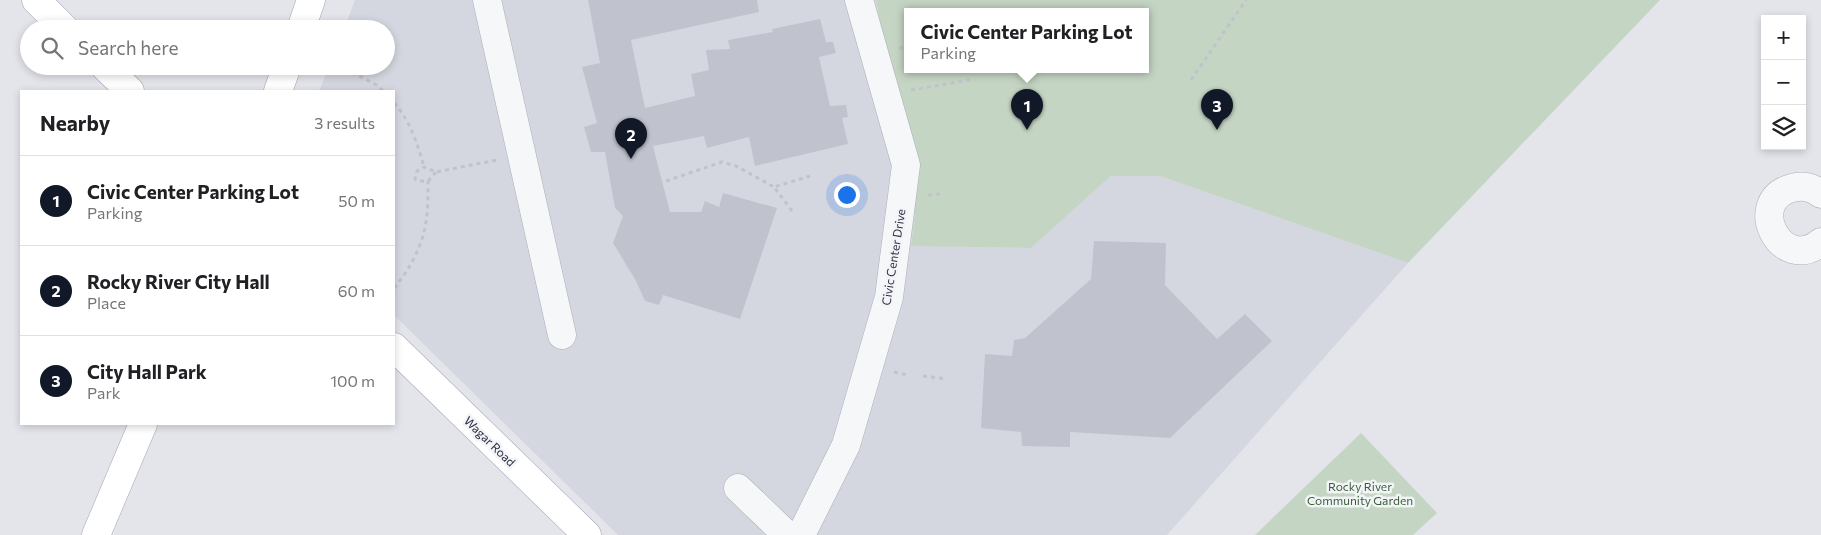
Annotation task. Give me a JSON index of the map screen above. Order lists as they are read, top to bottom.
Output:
{
  "streets": {
    "main road": ["Wagar Road"],
    "street": ["Civic Center Drive"]
  },
  "parks": ["Rocky River Community Garden"],
  "page": {
    "popup": ["Civic Center Parking Lot", "Parking"],
    "map_buttons": ["+", "−"],
    "search": "Search here",
    "pins": ["1", "3", "2"],
    "heading": ["Nearby", "3 results"],
    "list": [
      {
        "mark": "1",
        "name": "Civic Center Parking Lot",
        "note": "Parking",
        "value": "50 m"
      },
      {
        "mark": "2",
        "name": "Rocky River City Hall",
        "note": "Place",
        "value": "60 m"
      },
      {
        "mark": "3",
        "name": "City Hall Park",
        "note": "Park",
        "value": "100 m"
      }
    ]
  }
}
